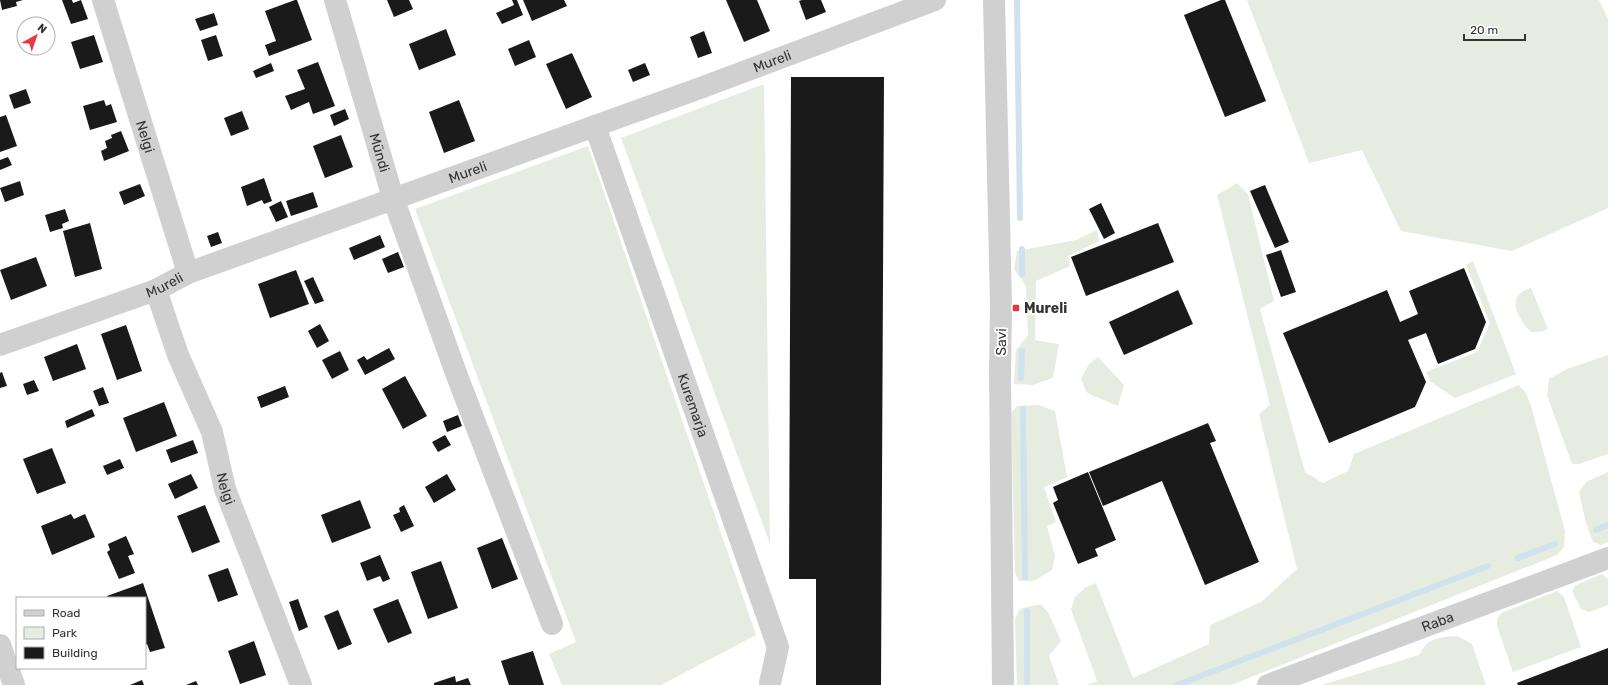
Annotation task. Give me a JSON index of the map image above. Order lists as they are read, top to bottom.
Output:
{
  "streets": {
    "street": [
      "Mureli",
      "Nelgi",
      "Mündi",
      "Savi",
      "Kuremarja",
      "Raba"
    ]
  },
  "crossings": [
    ["Mureli", "Nelgi"],
    ["Mureli", "Mündi"],
    ["Mureli", "Kuremarja"]
  ],
  "places": {
    "transit": ["Mureli"]
  },
  "legend": ["Road", "Park", "Building"],
  "scale_bar": "20 m",
  "north": "top right"
}
